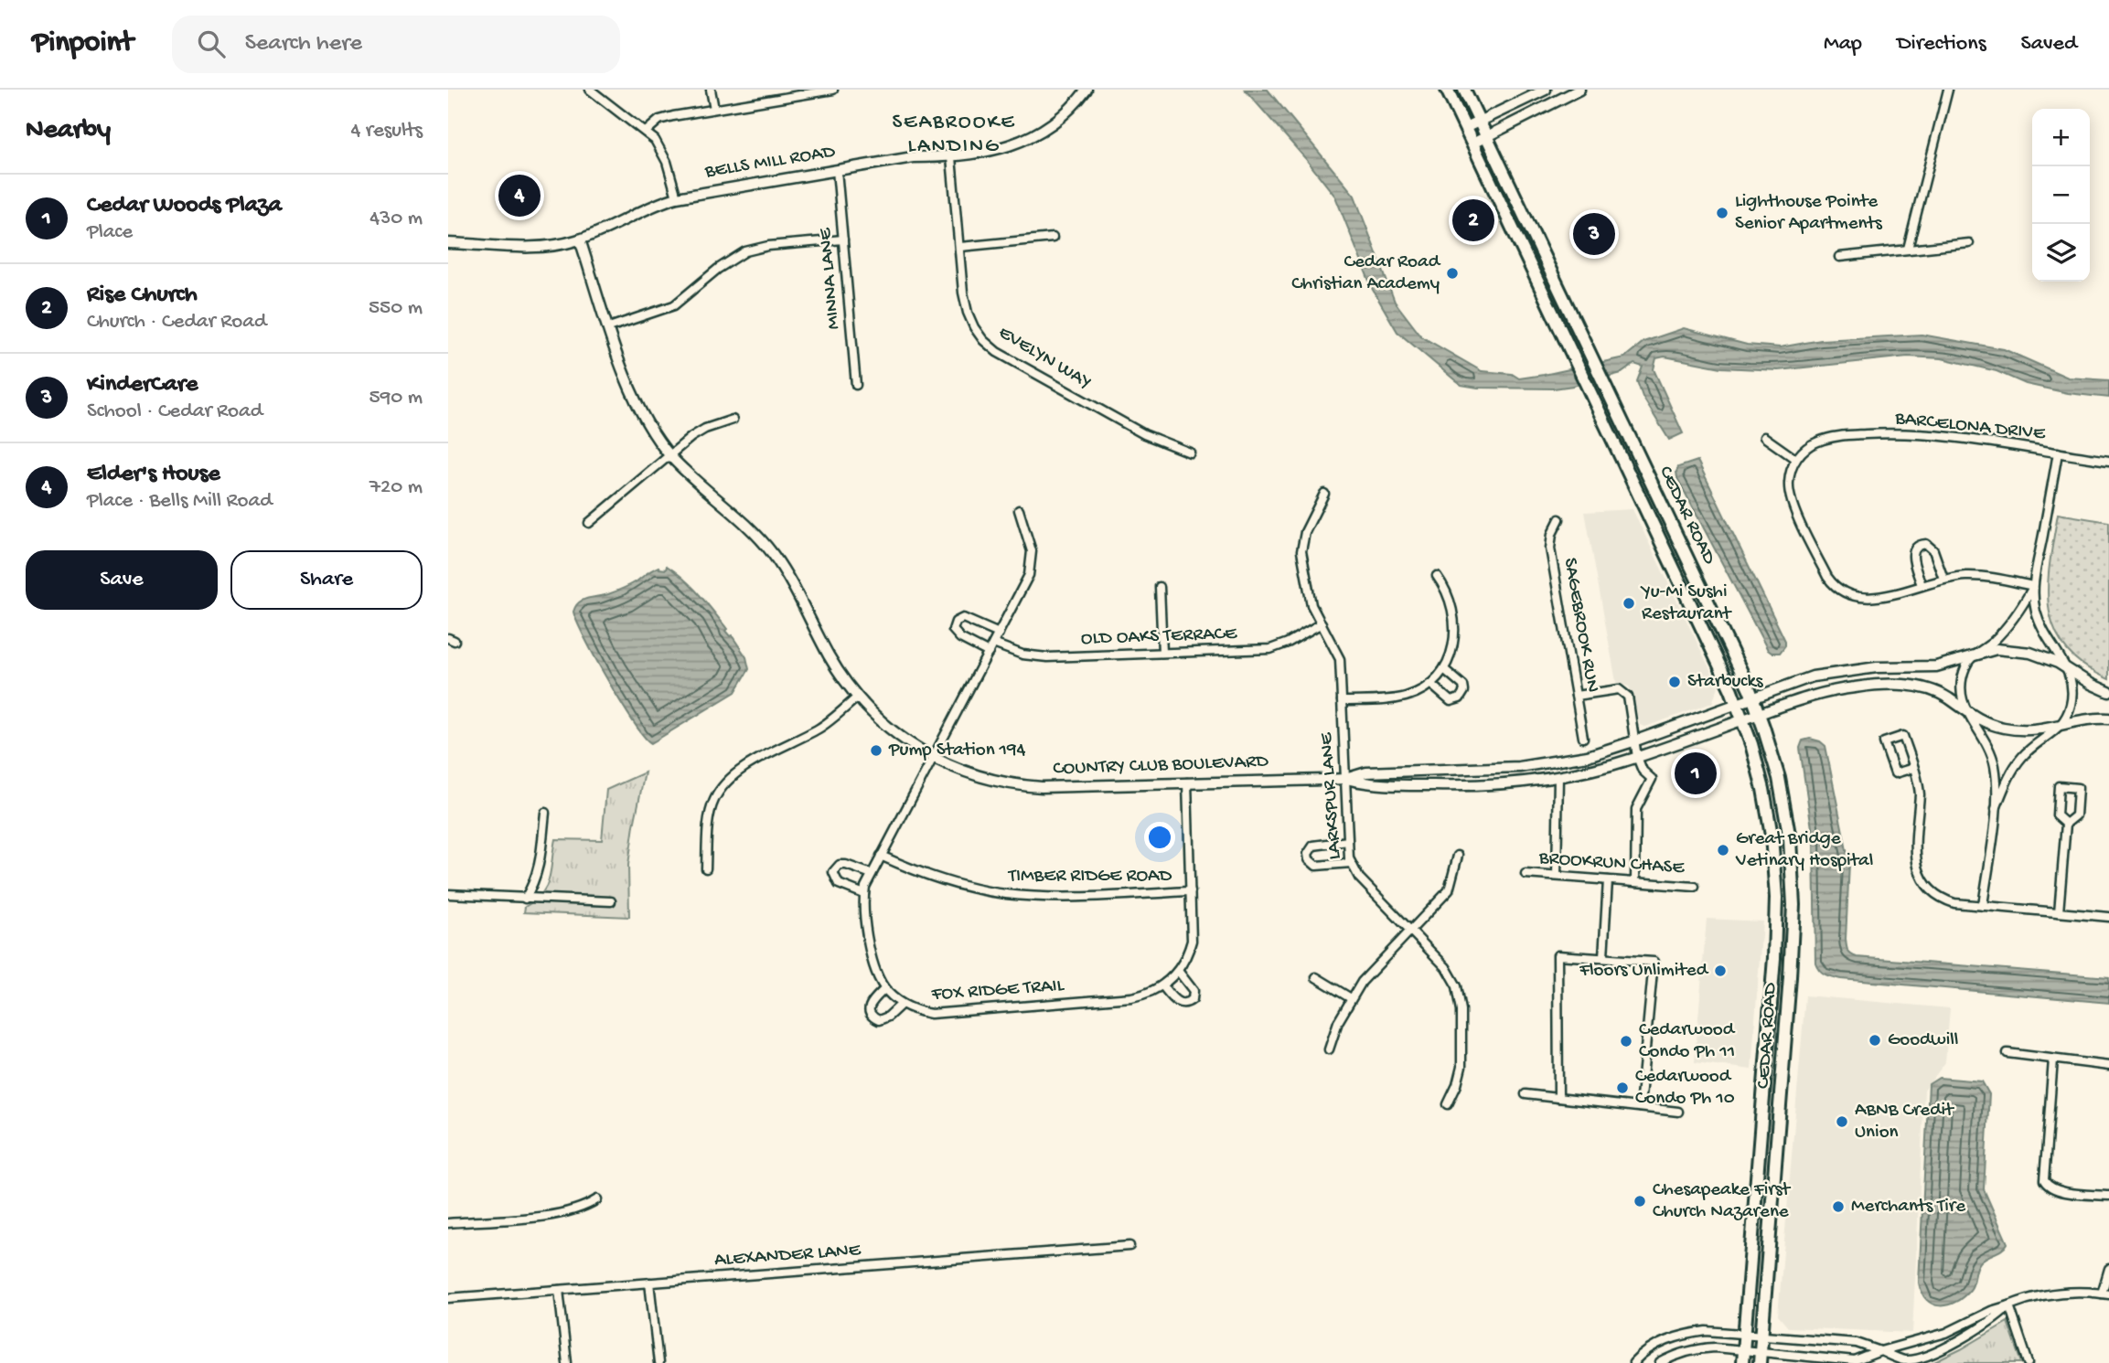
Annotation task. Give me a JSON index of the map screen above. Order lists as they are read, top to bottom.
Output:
{
  "streets": {
    "main road": ["CEDAR ROAD"],
    "street": [
      "BELLS MILL ROAD",
      "MINNA LANE",
      "EVELYN WAY",
      "BARCELONA DRIVE",
      "SAGEBROOK RUN",
      "OLD OAKS TERRACE",
      "COUNTRY CLUB BOULEVARD",
      "LARKSPUR LANE",
      "BROOKRUN CHASE",
      "TIMBER RIDGE ROAD",
      "FOX RIDGE TRAIL",
      "ALEXANDER LANE"
    ]
  },
  "crossings": [
    ["BELLS MILL ROAD", "MINNA LANE"],
    ["BELLS MILL ROAD", "EVELYN WAY"],
    ["BELLS MILL ROAD", "COUNTRY CLUB BOULEVARD"],
    ["CEDAR ROAD", "COUNTRY CLUB BOULEVARD"],
    ["OLD OAKS TERRACE", "LARKSPUR LANE"],
    ["OLD OAKS TERRACE", "FOX RIDGE TRAIL"],
    ["COUNTRY CLUB BOULEVARD", "LARKSPUR LANE"],
    ["COUNTRY CLUB BOULEVARD", "FOX RIDGE TRAIL"],
    ["TIMBER RIDGE ROAD", "FOX RIDGE TRAIL"]
  ],
  "districts": ["SEABROOKE LANDING"],
  "places": [
    "Lighthouse Pointe Senior Apartments",
    "Cedar Road Christian Academy",
    "Yu-Mi Sushi Restaurant",
    "Starbucks",
    "Pump Station 194",
    "Great Bridge Vetinary Hospital",
    "Floors Unlimited",
    "Goodwill",
    "Cedarwood Condo Ph 11",
    "Cedarwood Condo Ph 10",
    "ABNB Credit Union",
    "Chesapeake First Church Nazarene",
    "Merchants Tire"
  ],
  "page": {
    "header": "Pinpoint",
    "search": "Search here",
    "nav": ["Map", "Directions", "Saved"],
    "heading": ["Nearby", "4 results"],
    "map_buttons": ["+", "−"],
    "pins": [
      "4",
      "2",
      "3",
      "1"
    ],
    "list": [
      {
        "mark": "1",
        "name": "Cedar Woods Plaza",
        "note": "Place",
        "value": "430 m"
      },
      {
        "mark": "2",
        "name": "Rise Church",
        "note": "Church · Cedar Road",
        "value": "550 m"
      },
      {
        "mark": "3",
        "name": "KinderCare",
        "note": "School · Cedar Road",
        "value": "590 m"
      },
      {
        "mark": "4",
        "name": "Elder's House",
        "note": "Place · Bells Mill Road",
        "value": "720 m"
      }
    ],
    "buttons": ["Save", "Share"]
  }
}
